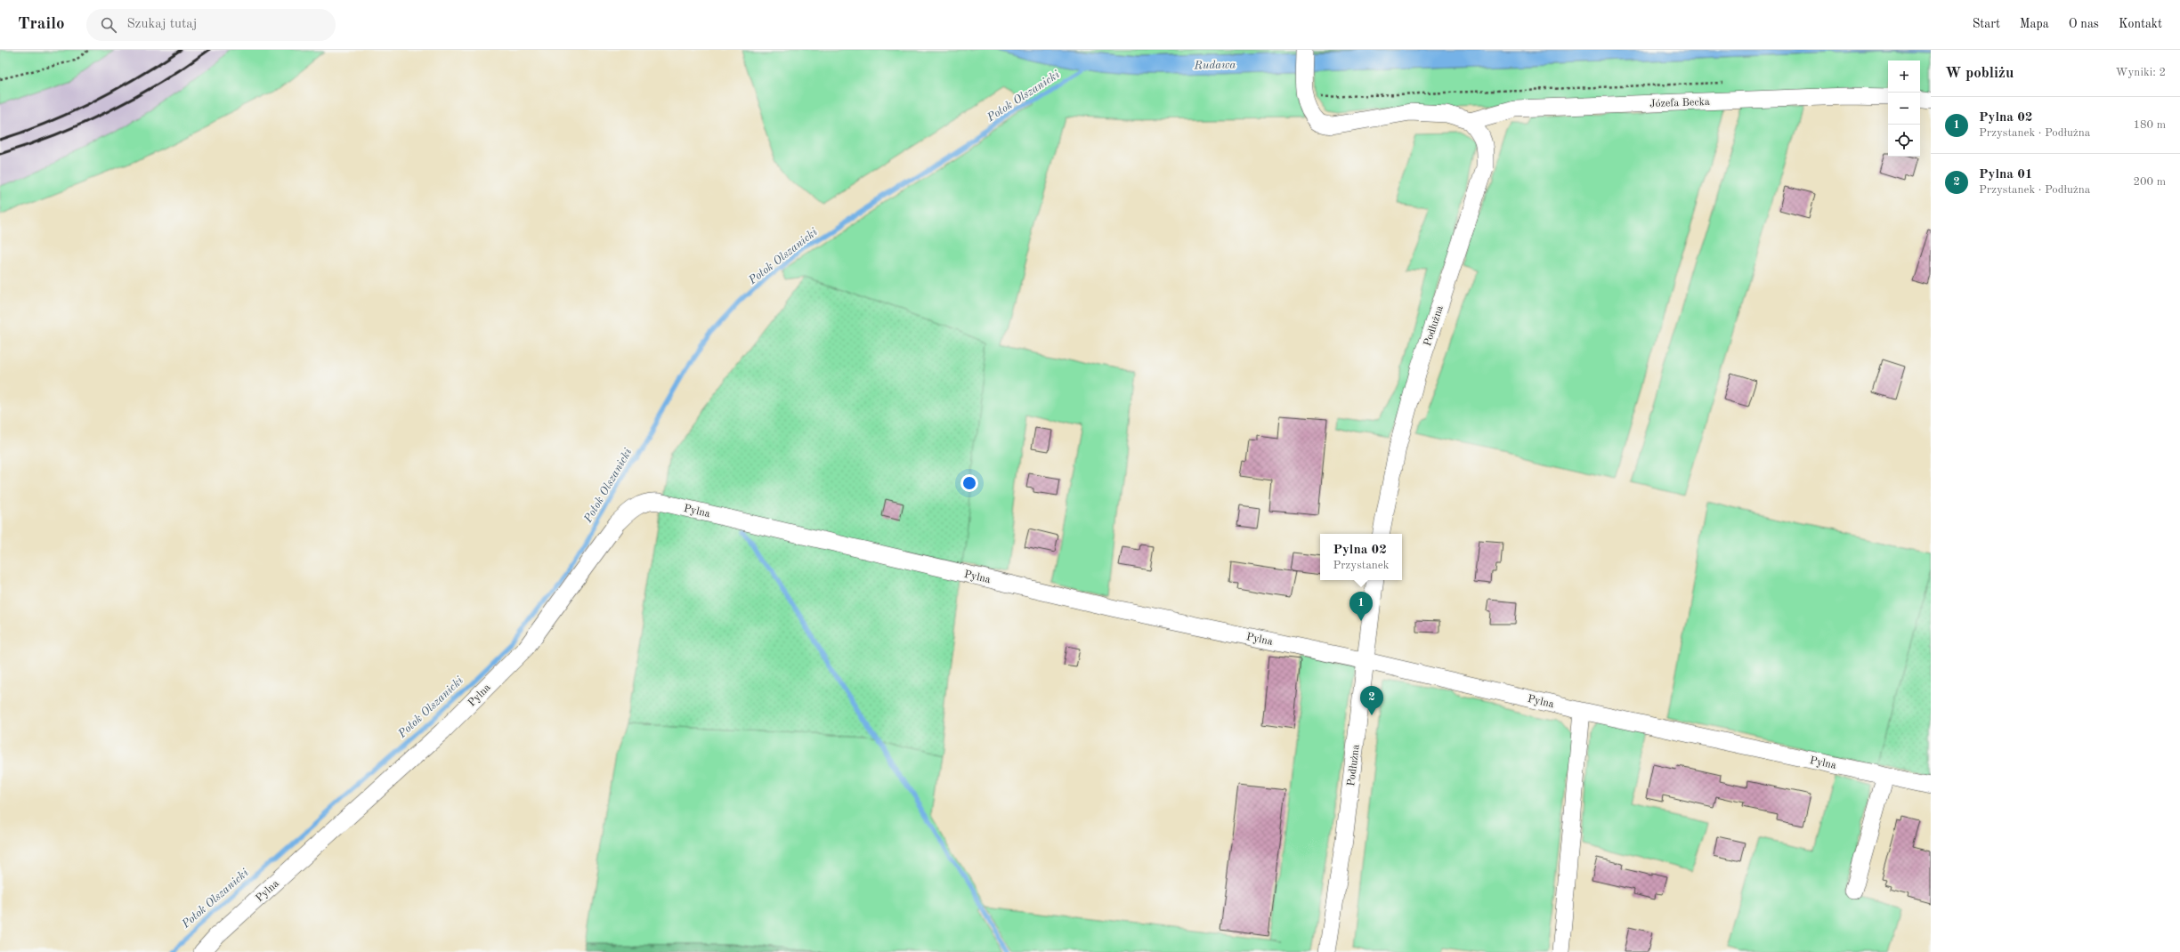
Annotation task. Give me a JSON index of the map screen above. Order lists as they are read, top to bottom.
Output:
{
  "streets": {
    "street": ["Józefa Becka", "Podłużna", "Pylna"]
  },
  "crossings": [
    ["Józefa Becka", "Podłużna"],
    ["Podłużna", "Pylna"]
  ],
  "water": ["Rudawa", "Potok Olszanicki"],
  "page": {
    "header": "Trailo",
    "search": "Szukaj tutaj",
    "nav": [
      "Start",
      "Mapa",
      "O nas",
      "Kontakt"
    ],
    "heading": ["W pobliżu", "Wyniki: 2"],
    "map_buttons": ["+", "−"],
    "list": [
      {
        "mark": "1",
        "name": "Pylna 02",
        "note": "Przystanek · Podłużna",
        "value": "180 m"
      },
      {
        "mark": "2",
        "name": "Pylna 01",
        "note": "Przystanek · Podłużna",
        "value": "200 m"
      }
    ],
    "popup": ["Pylna 02", "Przystanek"],
    "pins": ["1", "2"]
  }
}
